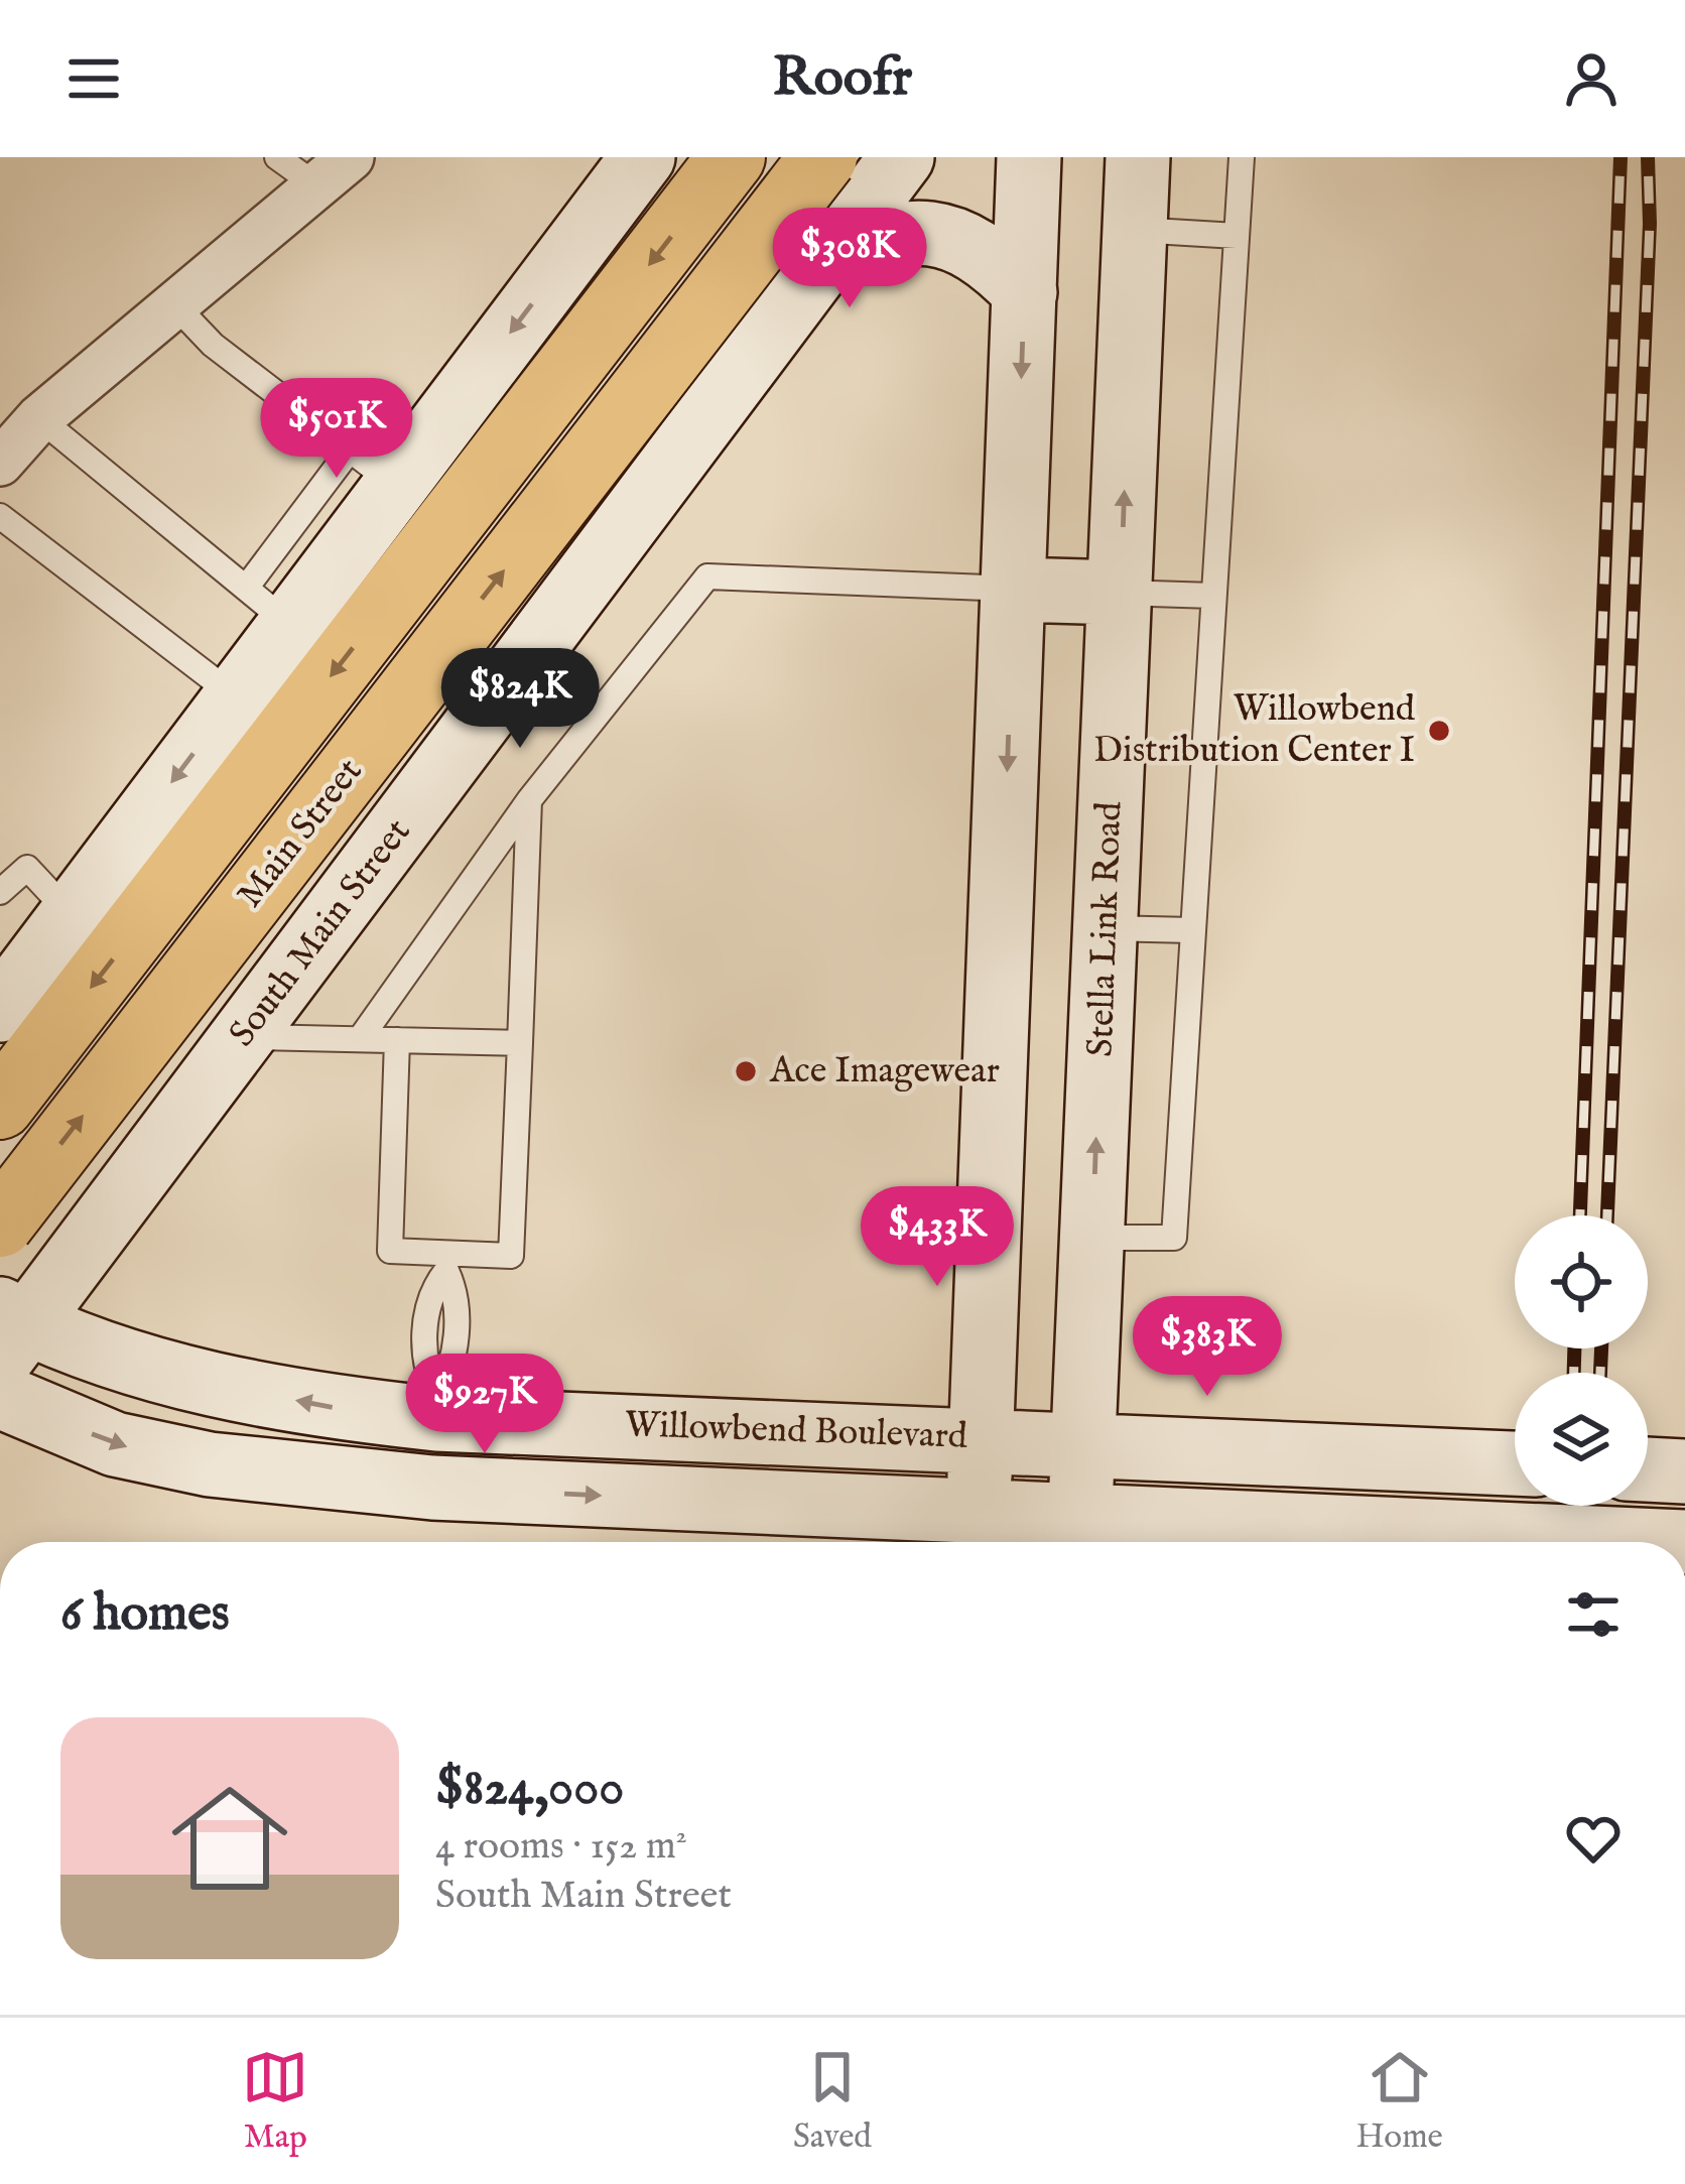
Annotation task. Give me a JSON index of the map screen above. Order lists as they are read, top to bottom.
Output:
{
  "streets": {
    "highway": ["Main Street"],
    "main road": ["Stella Link Road", "South Main Street", "Willowbend Boulevard"]
  },
  "crossings": [
    ["Stella Link Road", "Willowbend Boulevard"],
    ["South Main Street", "Willowbend Boulevard"]
  ],
  "places": ["Willowbend Distribution Center I", "Ace Imagewear"],
  "page": {
    "header": "Roofr",
    "price": [
      "$308K",
      "$501K",
      "$824K",
      "$433K",
      "$383K",
      "$927K"
    ],
    "heading": "6 homes",
    "list": [
      {
        "name": "$824,000",
        "note": "4 rooms · 152 m² · South Main Street"
      }
    ],
    "tabs": ["Map", "Saved", "Home"]
  }
}
